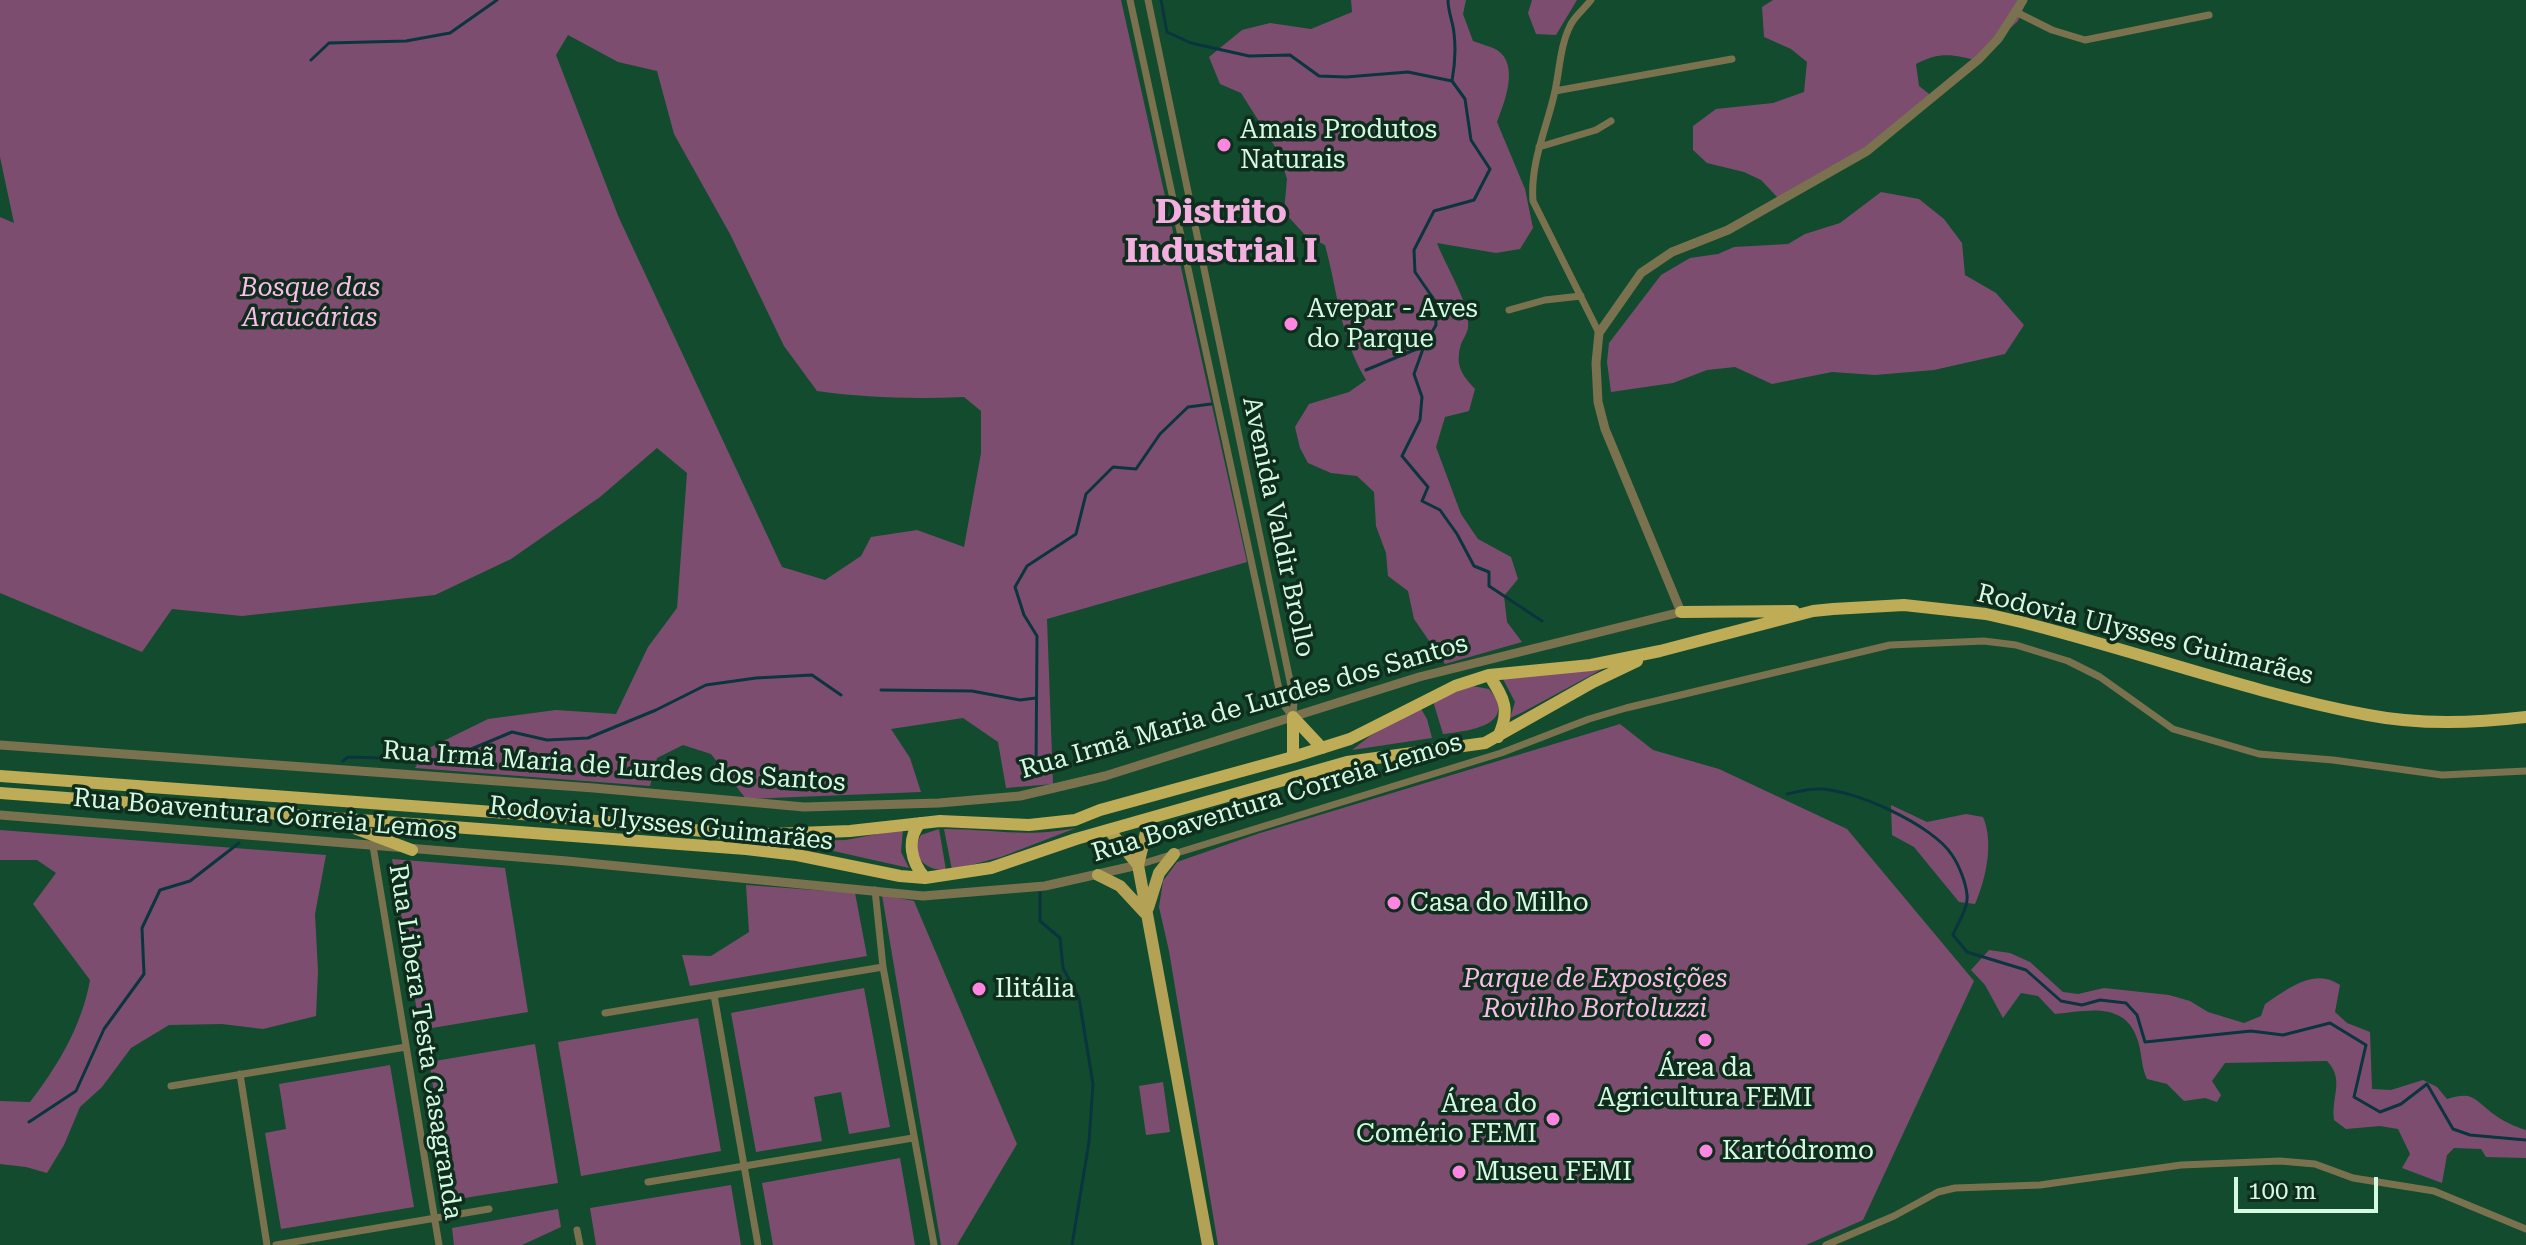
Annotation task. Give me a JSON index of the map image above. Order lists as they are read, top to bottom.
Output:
{
  "streets": {
    "highway": ["Rodovia Ulysses Guimarães"],
    "street": [
      "Avenida Valdir Brollo",
      "Rua Irmã Maria de Lurdes dos Santos",
      "Rua Boaventura Correia Lemos",
      "Rua Libera Testa Casagranda"
    ]
  },
  "crossings": [
    ["Avenida Valdir Brollo", "Rua Irmã Maria de Lurdes dos Santos"],
    ["Rua Boaventura Correia Lemos", "Rua Libera Testa Casagranda"]
  ],
  "districts": ["Distrito Industrial I"],
  "parks": ["Bosque das Araucárias", "Parque de Exposições Rovilho Bortoluzzi"],
  "places": [
    "Amais Produtos Naturais",
    "Avepar - Aves do Parque",
    "Casa do Milho",
    "Ilitália",
    "Área da Agricultura FEMI",
    "Área do Comério FEMI",
    "Kartódromo",
    "Museu FEMI"
  ],
  "scale_bar": "100 m"
}
